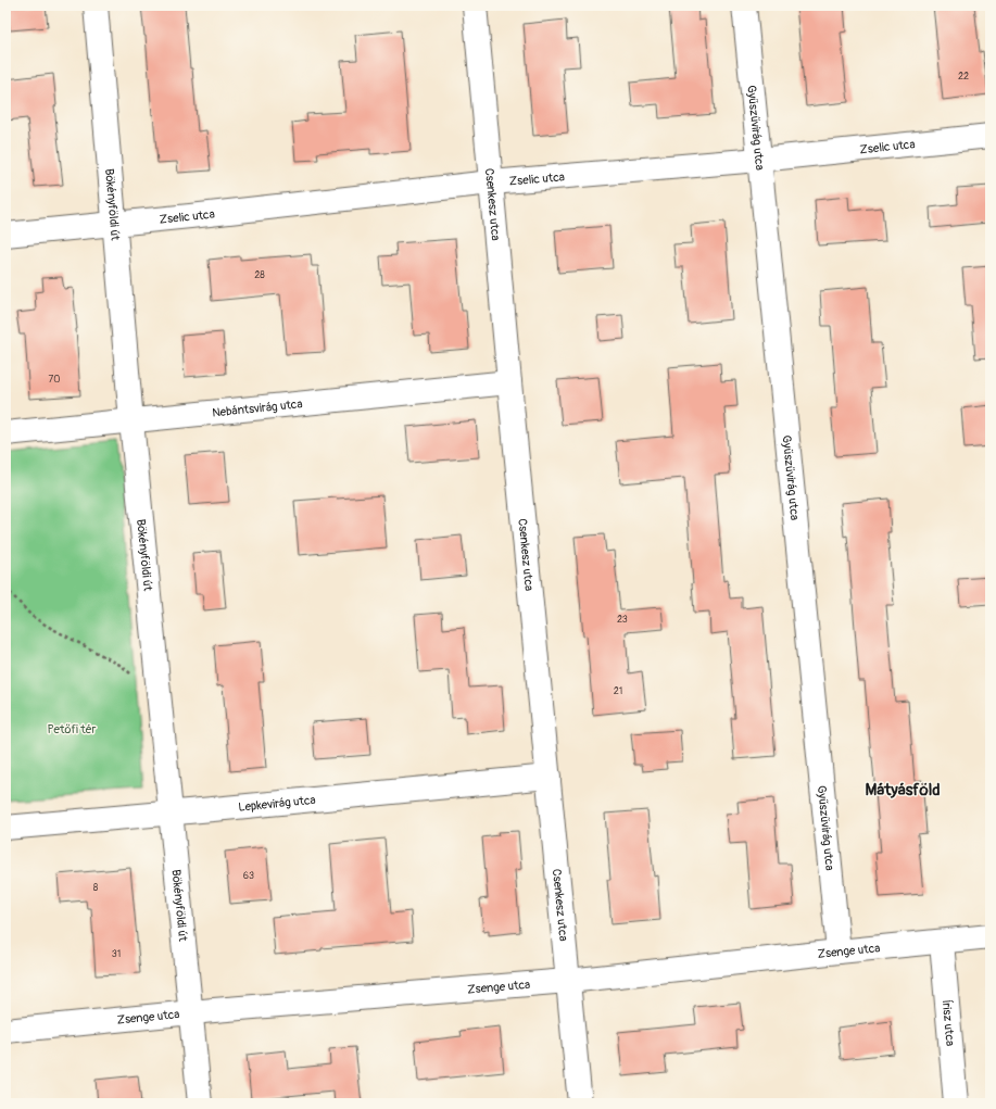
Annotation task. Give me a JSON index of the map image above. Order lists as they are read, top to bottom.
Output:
{
  "streets": {
    "street": [
      "Gyűszűvirág utca",
      "Zselic utca",
      "Bökényföldi út",
      "Csenkesz utca",
      "Nebántsvirág utca",
      "Lepkevirág utca",
      "Zsenge utca",
      "Írisz utca"
    ]
  },
  "crossings": [
    ["Gyűszűvirág utca", "Zselic utca"],
    ["Gyűszűvirág utca", "Zsenge utca"],
    ["Zselic utca", "Bökényföldi út"],
    ["Zselic utca", "Csenkesz utca"],
    ["Bökényföldi út", "Nebántsvirág utca"],
    ["Bökényföldi út", "Lepkevirág utca"],
    ["Bökényföldi út", "Zsenge utca"],
    ["Csenkesz utca", "Nebántsvirág utca"],
    ["Csenkesz utca", "Lepkevirág utca"],
    ["Csenkesz utca", "Zsenge utca"],
    ["Zsenge utca", "Írisz utca"]
  ],
  "districts": ["Mátyásföld"],
  "parks": ["Petőfi tér"],
  "house_numbers": [
    "22",
    "28",
    "70",
    "23",
    "21",
    "63",
    "8",
    "31"
  ]
}
